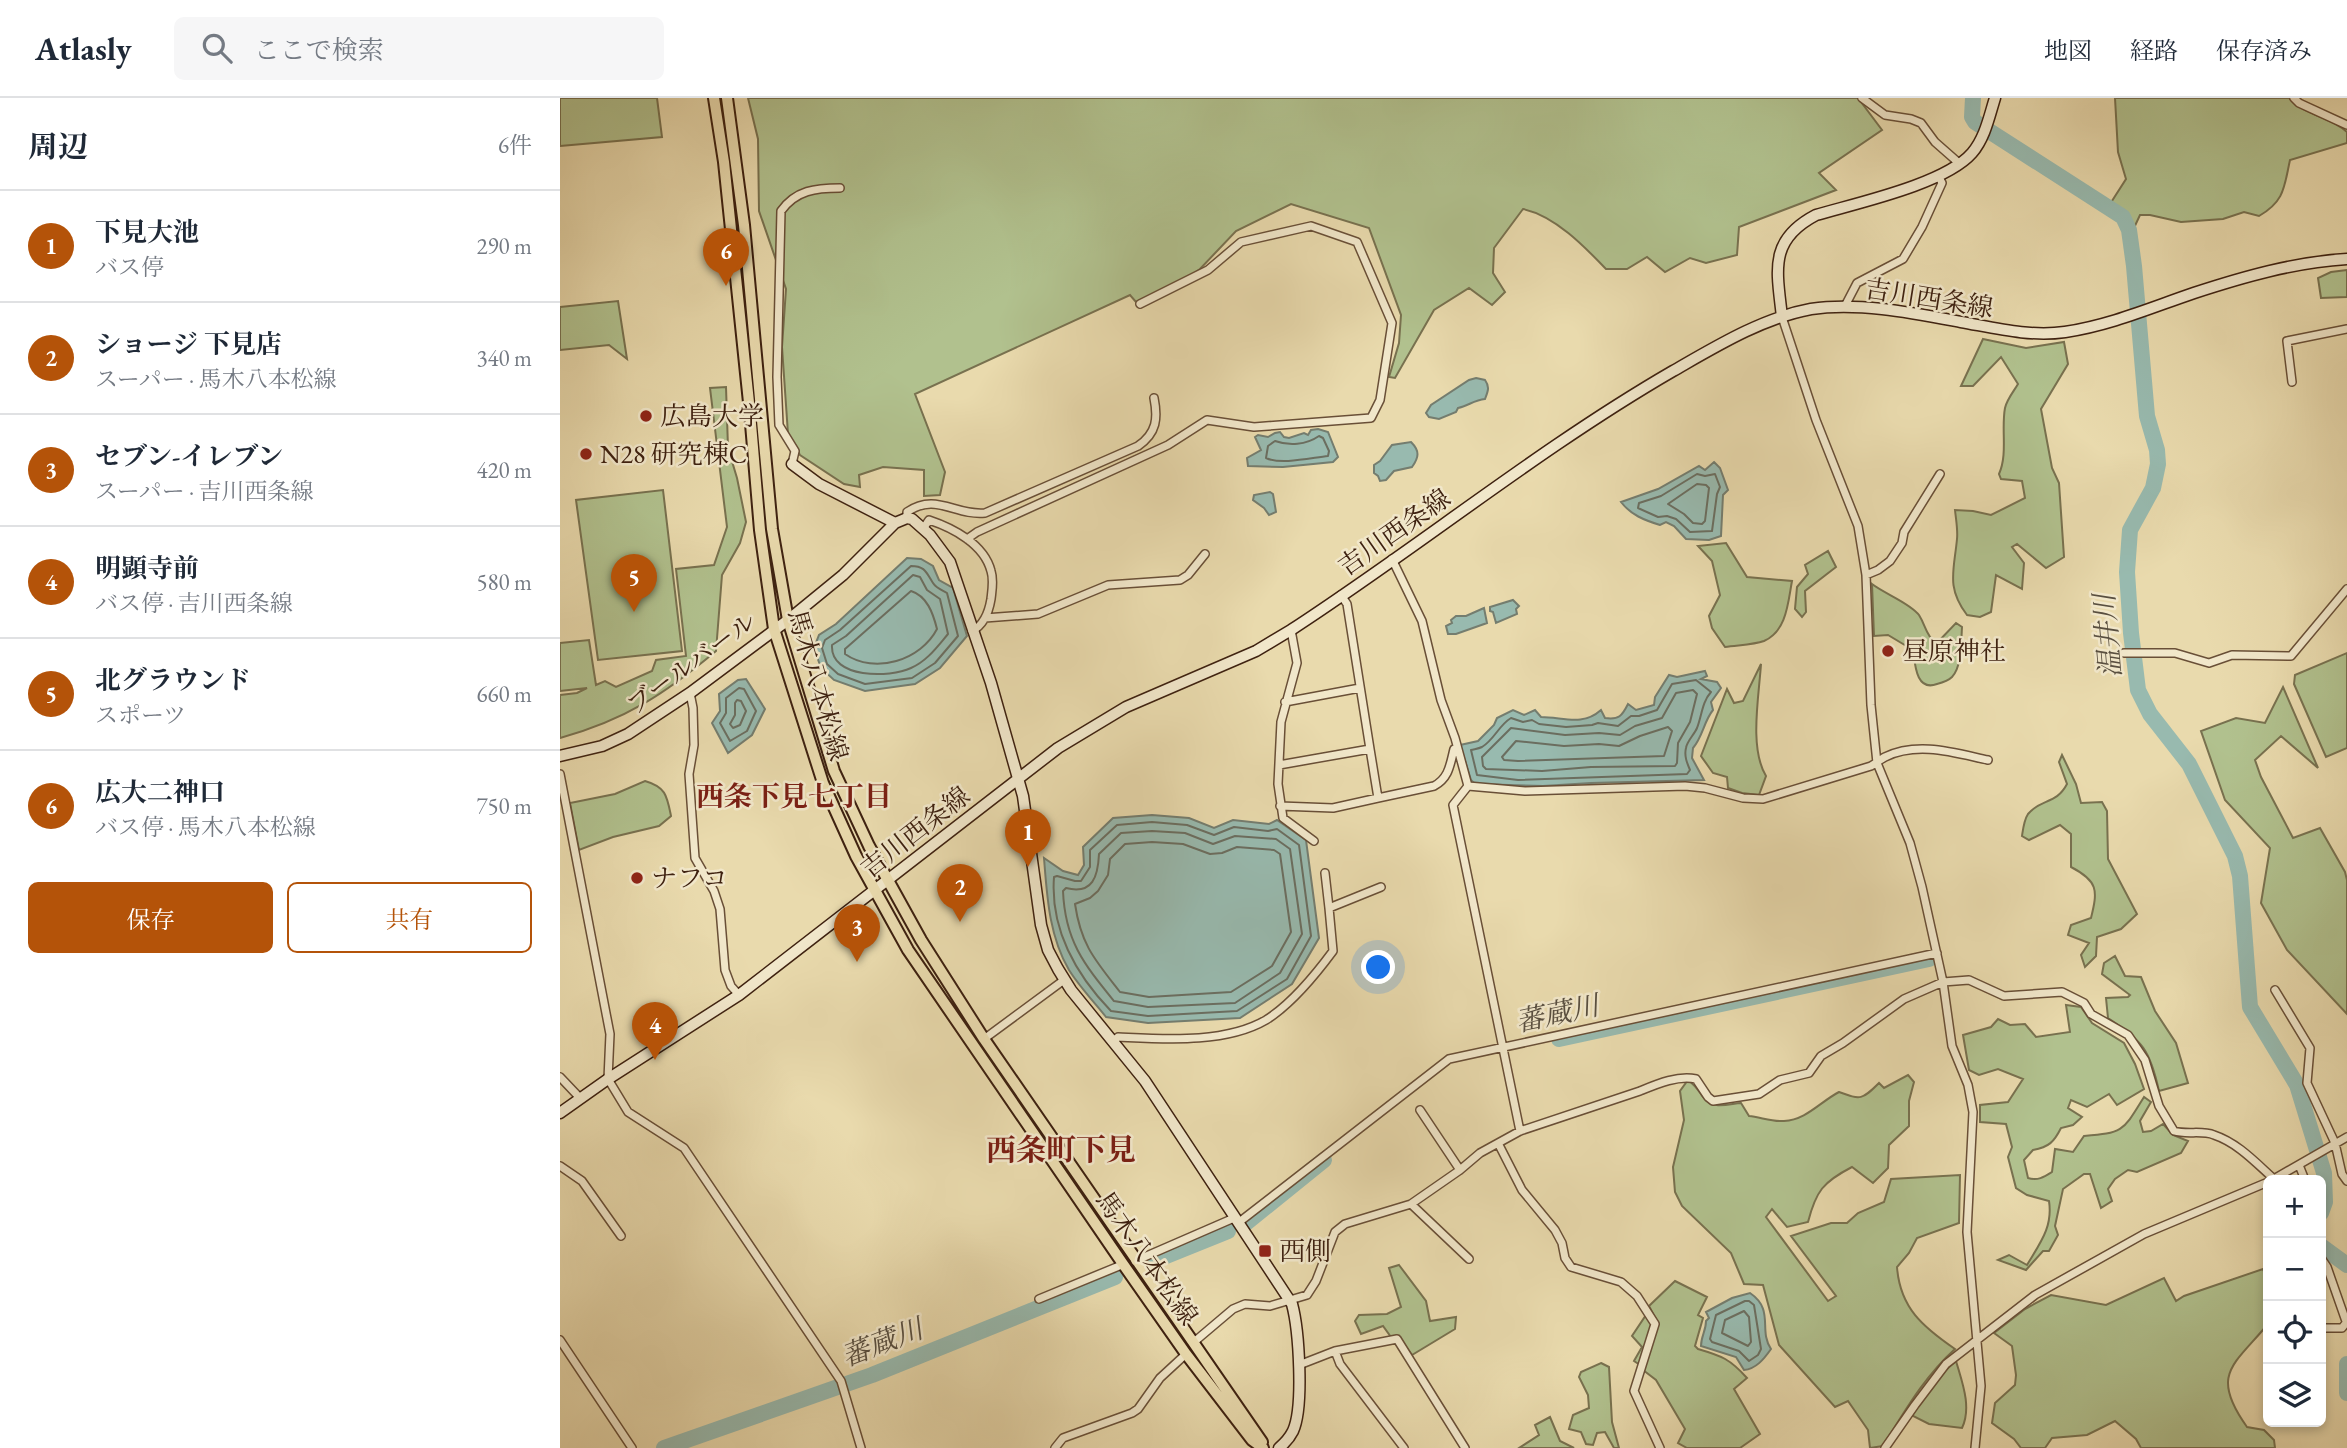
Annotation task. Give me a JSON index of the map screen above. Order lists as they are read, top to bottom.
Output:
{
  "streets": {
    "main road": ["吉川西条線", "ブールバール", "馬木八本松線"]
  },
  "crossings": [
    ["吉川西条線", "馬木八本松線"],
    ["ブールバール", "馬木八本松線"]
  ],
  "districts": ["西条下見七丁目", "西条町下見"],
  "water": ["温井川", "蕃蔵川"],
  "places": {
    "other": [
      "広島大学",
      "N28 研究棟C",
      "昼原神社",
      "ナフコ"
    ],
    "transit": ["西側"]
  },
  "page": {
    "header": "Atlasly",
    "search": "ここで検索",
    "nav": ["地図", "経路", "保存済み"],
    "heading": ["周辺", "6件"],
    "list": [
      {
        "mark": "1",
        "name": "下見大池",
        "note": "バス停",
        "value": "290 m"
      },
      {
        "mark": "2",
        "name": "ショージ 下見店",
        "note": "スーパー · 馬木八本松線",
        "value": "340 m"
      },
      {
        "mark": "3",
        "name": "セブン-イレブン",
        "note": "スーパー · 吉川西条線",
        "value": "420 m"
      },
      {
        "mark": "4",
        "name": "明顕寺前",
        "note": "バス停 · 吉川西条線",
        "value": "580 m"
      },
      {
        "mark": "5",
        "name": "北グラウンド",
        "note": "スポーツ",
        "value": "660 m"
      },
      {
        "mark": "6",
        "name": "広大二神口",
        "note": "バス停 · 馬木八本松線",
        "value": "750 m"
      }
    ],
    "pins": [
      "6",
      "5",
      "1",
      "2",
      "3",
      "4"
    ],
    "buttons": ["保存", "共有"],
    "map_buttons": ["+", "−"]
  }
}
